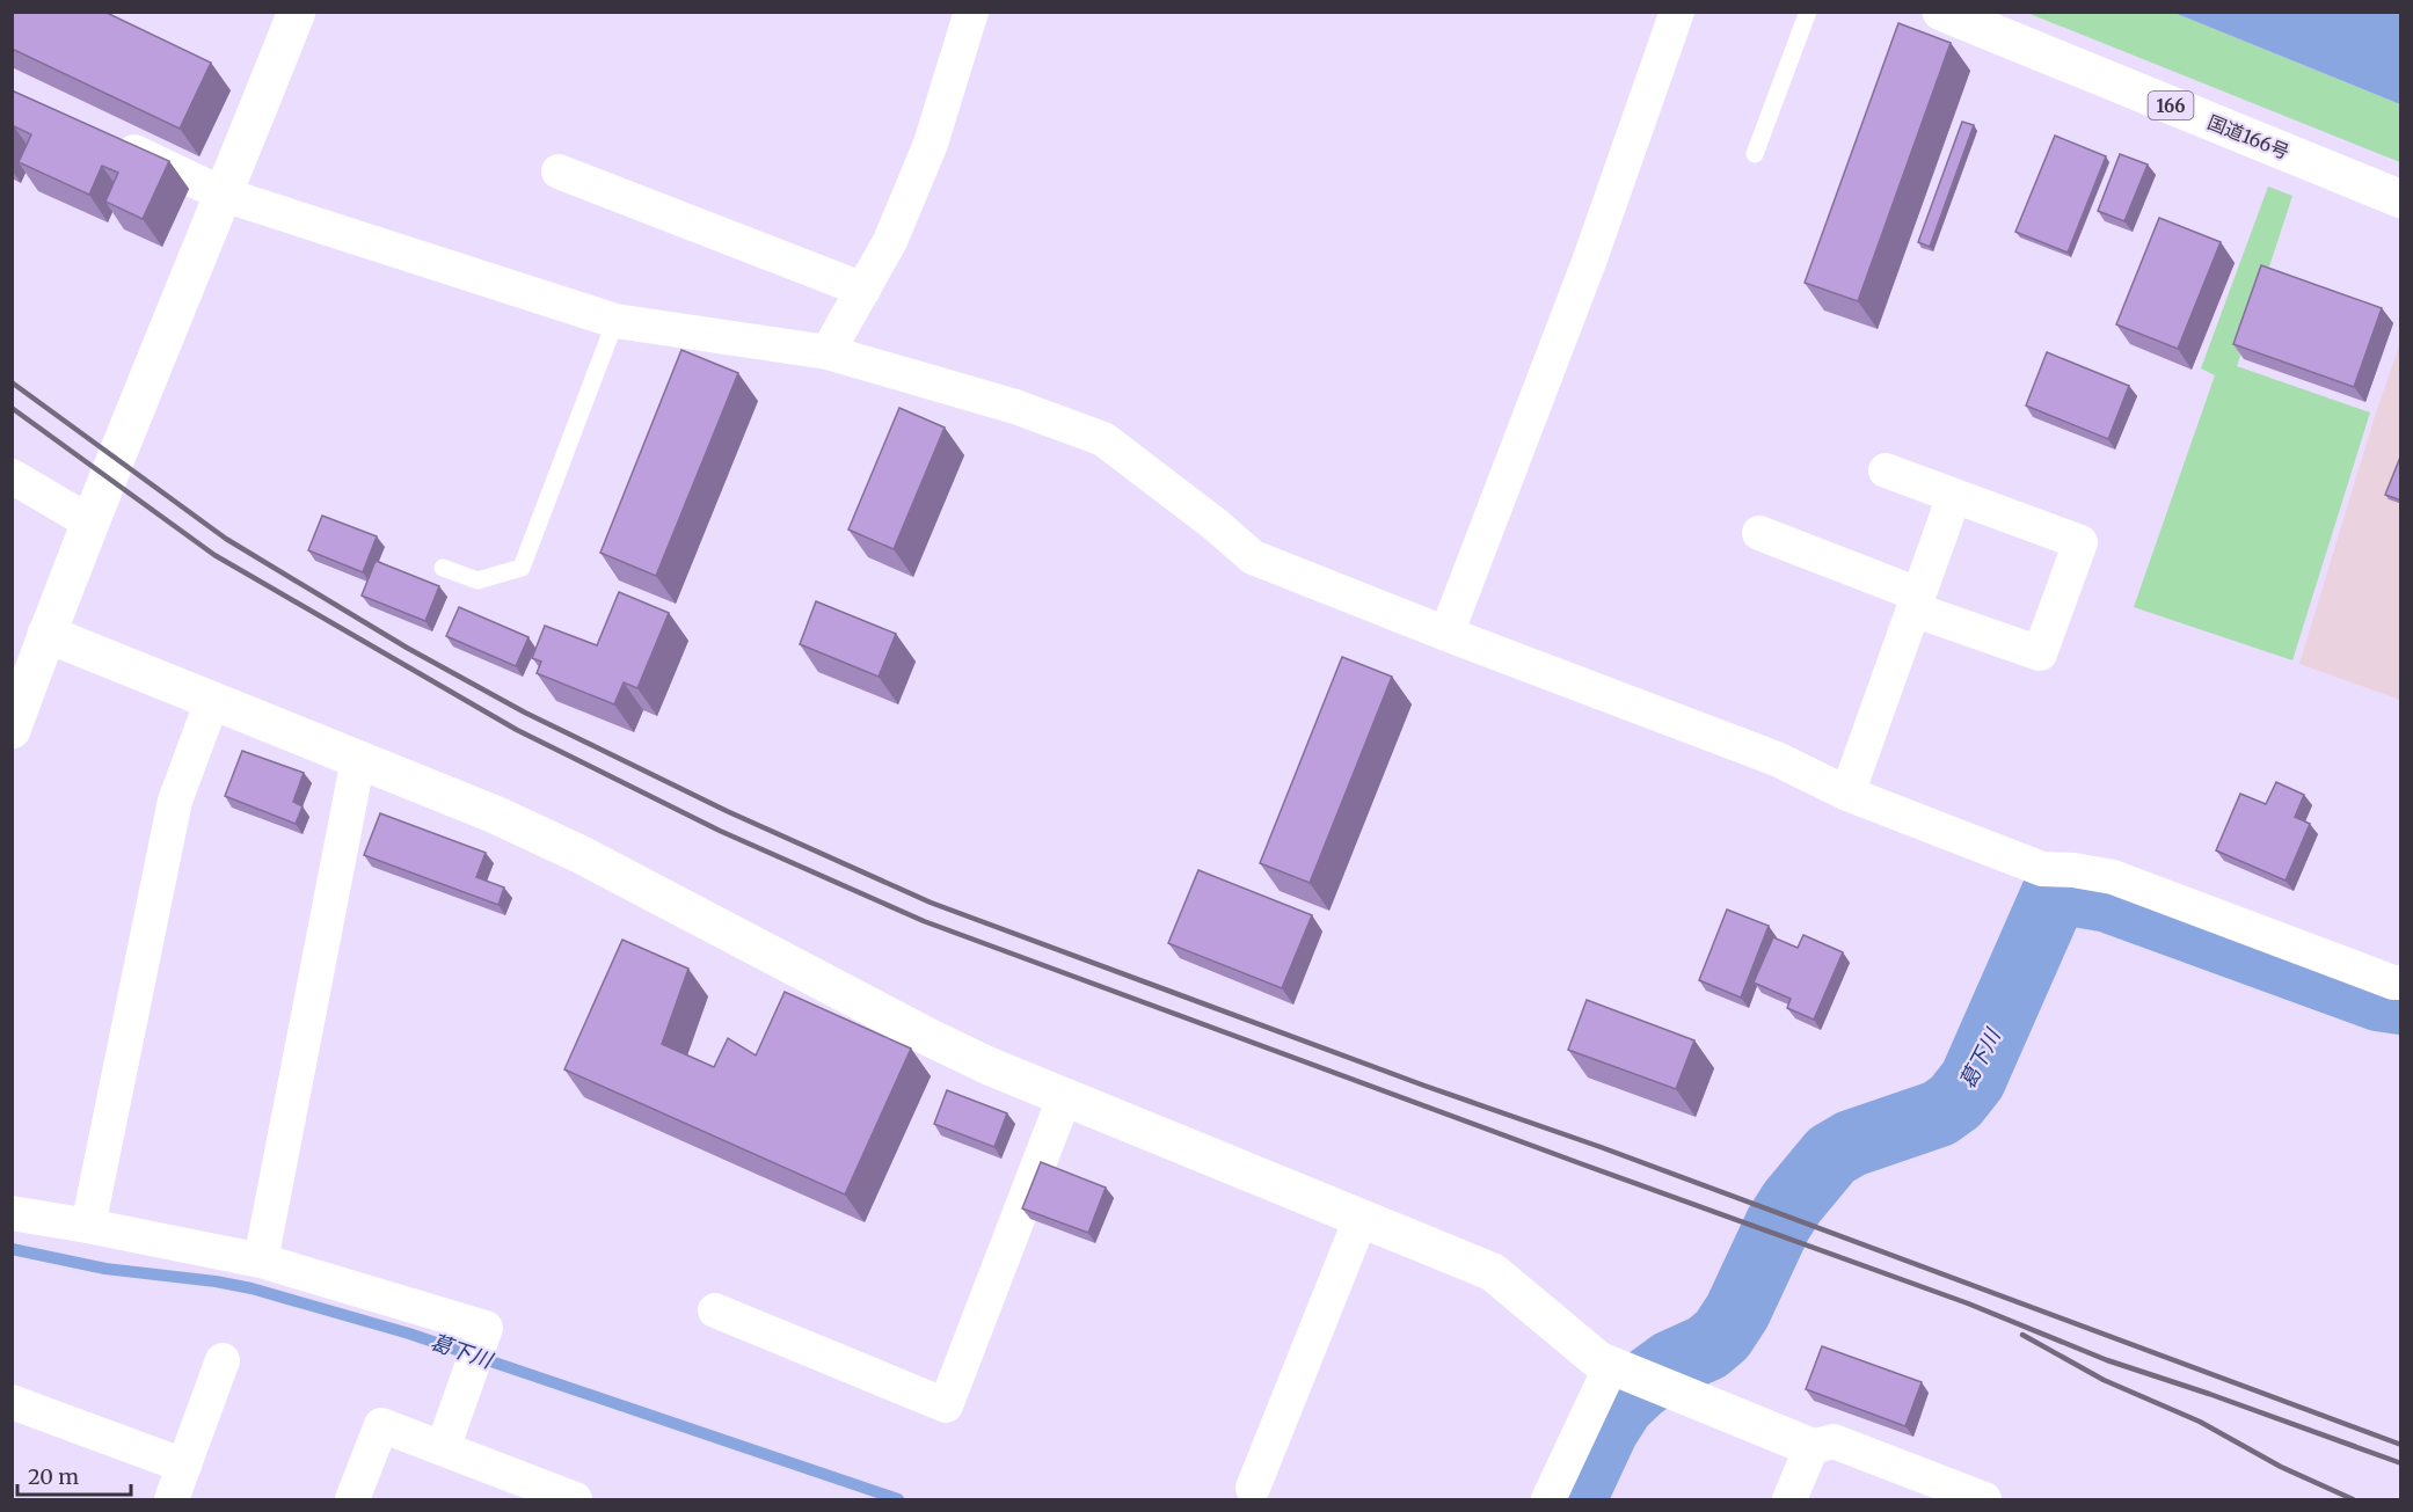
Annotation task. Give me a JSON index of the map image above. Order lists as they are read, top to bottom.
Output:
{
  "streets": {
    "main road": ["166", "国道166号"]
  },
  "water": ["葛下川"],
  "scale_bar": "20 m"
}
